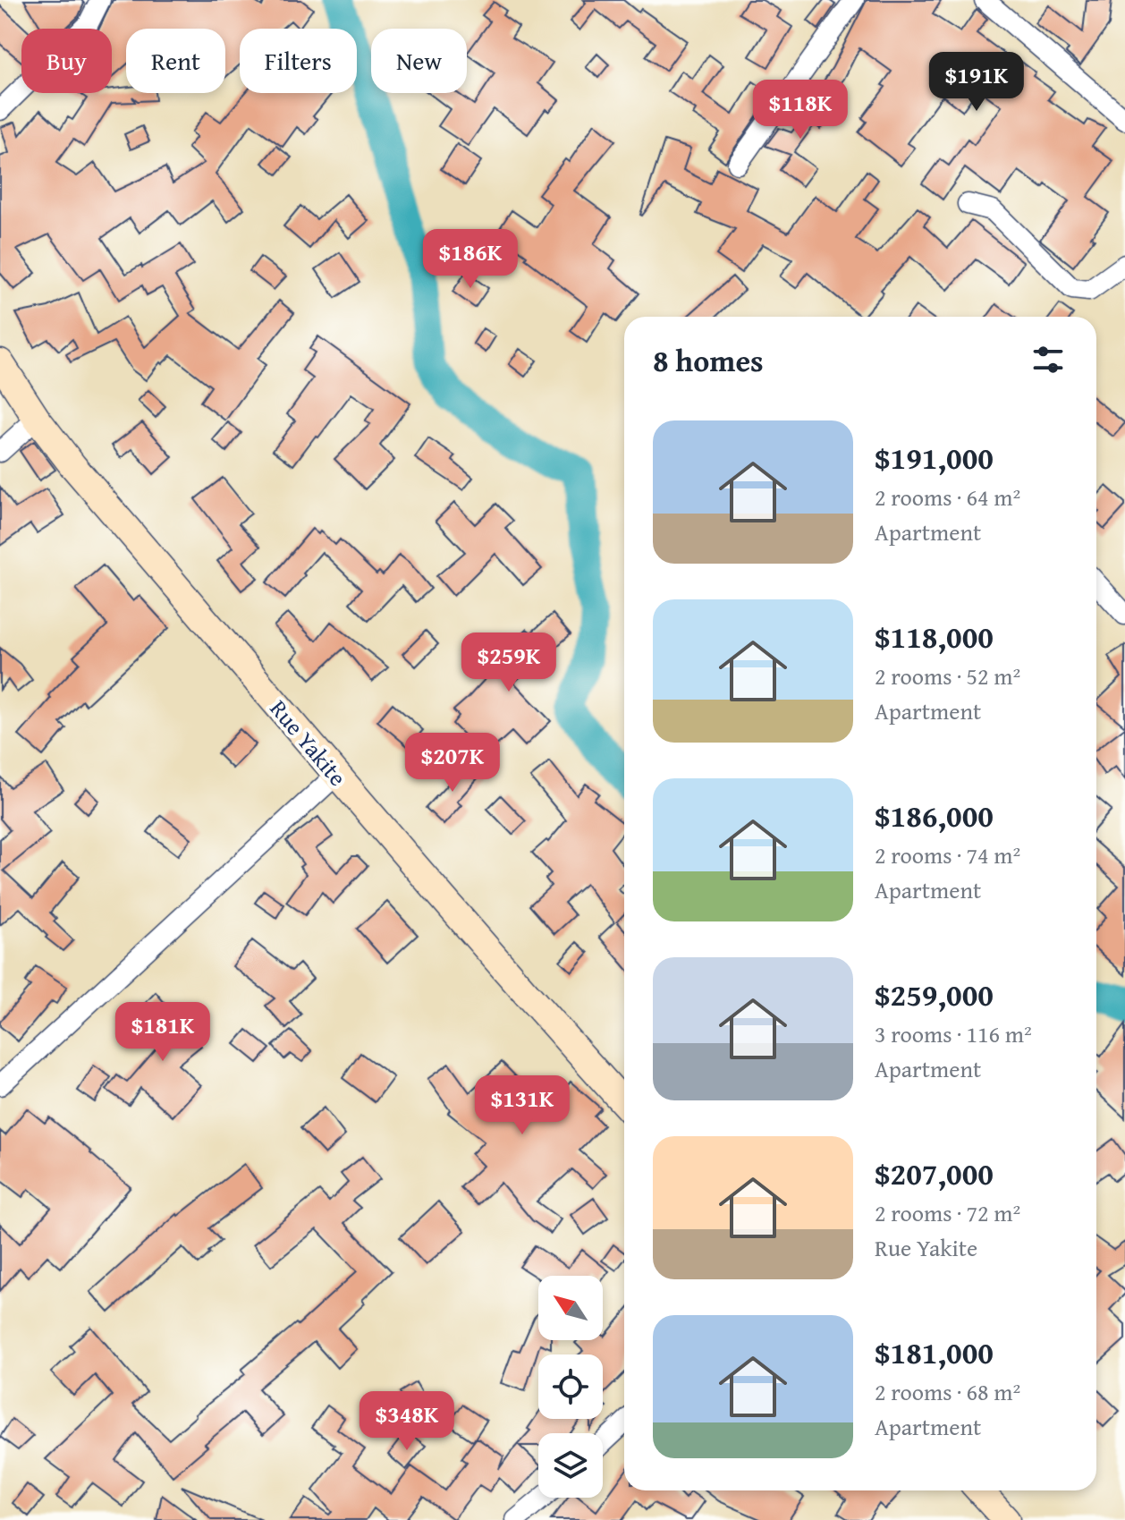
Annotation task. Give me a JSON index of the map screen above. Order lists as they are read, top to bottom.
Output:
{
  "streets": {
    "main road": ["Rue Yakite"]
  },
  "north": "top left",
  "page": {
    "chip": [
      "Buy",
      "Rent",
      "Filters",
      "New"
    ],
    "price": [
      "$191K",
      "$118K",
      "$186K",
      "$259K",
      "$207K",
      "$181K",
      "$131K",
      "$348K"
    ],
    "heading": "8 homes",
    "list": [
      {
        "name": "$191,000",
        "note": "2 rooms · 64 m² · Apartment"
      },
      {
        "name": "$118,000",
        "note": "2 rooms · 52 m² · Apartment"
      },
      {
        "name": "$186,000",
        "note": "2 rooms · 74 m² · Apartment"
      },
      {
        "name": "$259,000",
        "note": "3 rooms · 116 m² · Apartment"
      },
      {
        "name": "$207,000",
        "note": "2 rooms · 72 m² · Rue Yakite"
      },
      {
        "name": "$181,000",
        "note": "2 rooms · 68 m² · Apartment"
      }
    ]
  }
}
